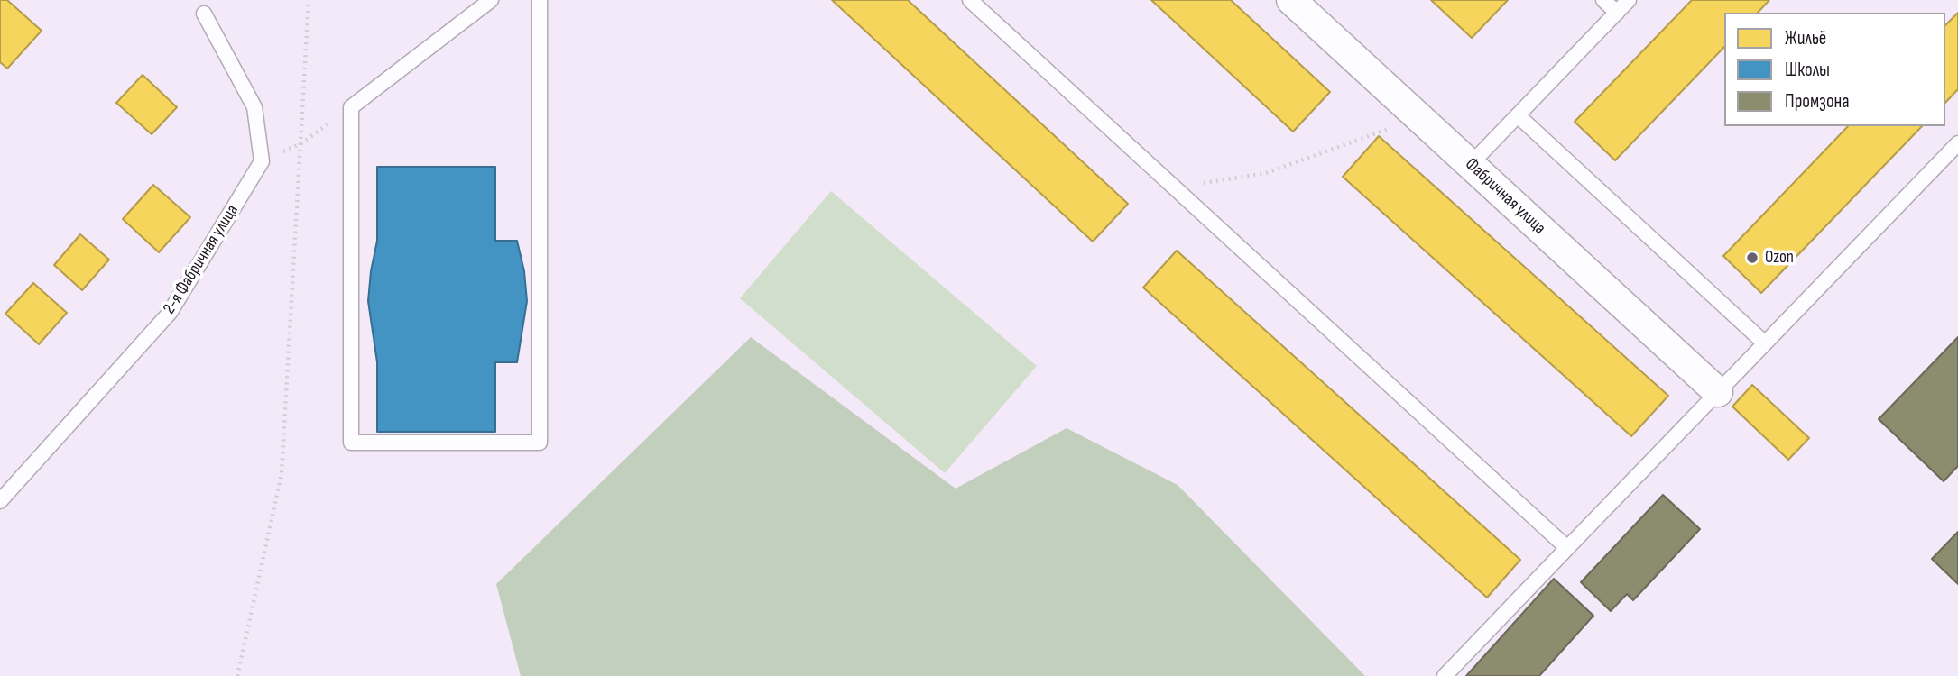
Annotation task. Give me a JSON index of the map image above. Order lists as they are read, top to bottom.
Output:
{
  "streets": {
    "street": ["Фабричная улица"],
    "lane": ["2-я Фабричная улица"]
  },
  "places": ["Ozon"],
  "legend": ["Жильё", "Школы", "Промзона"]
}
